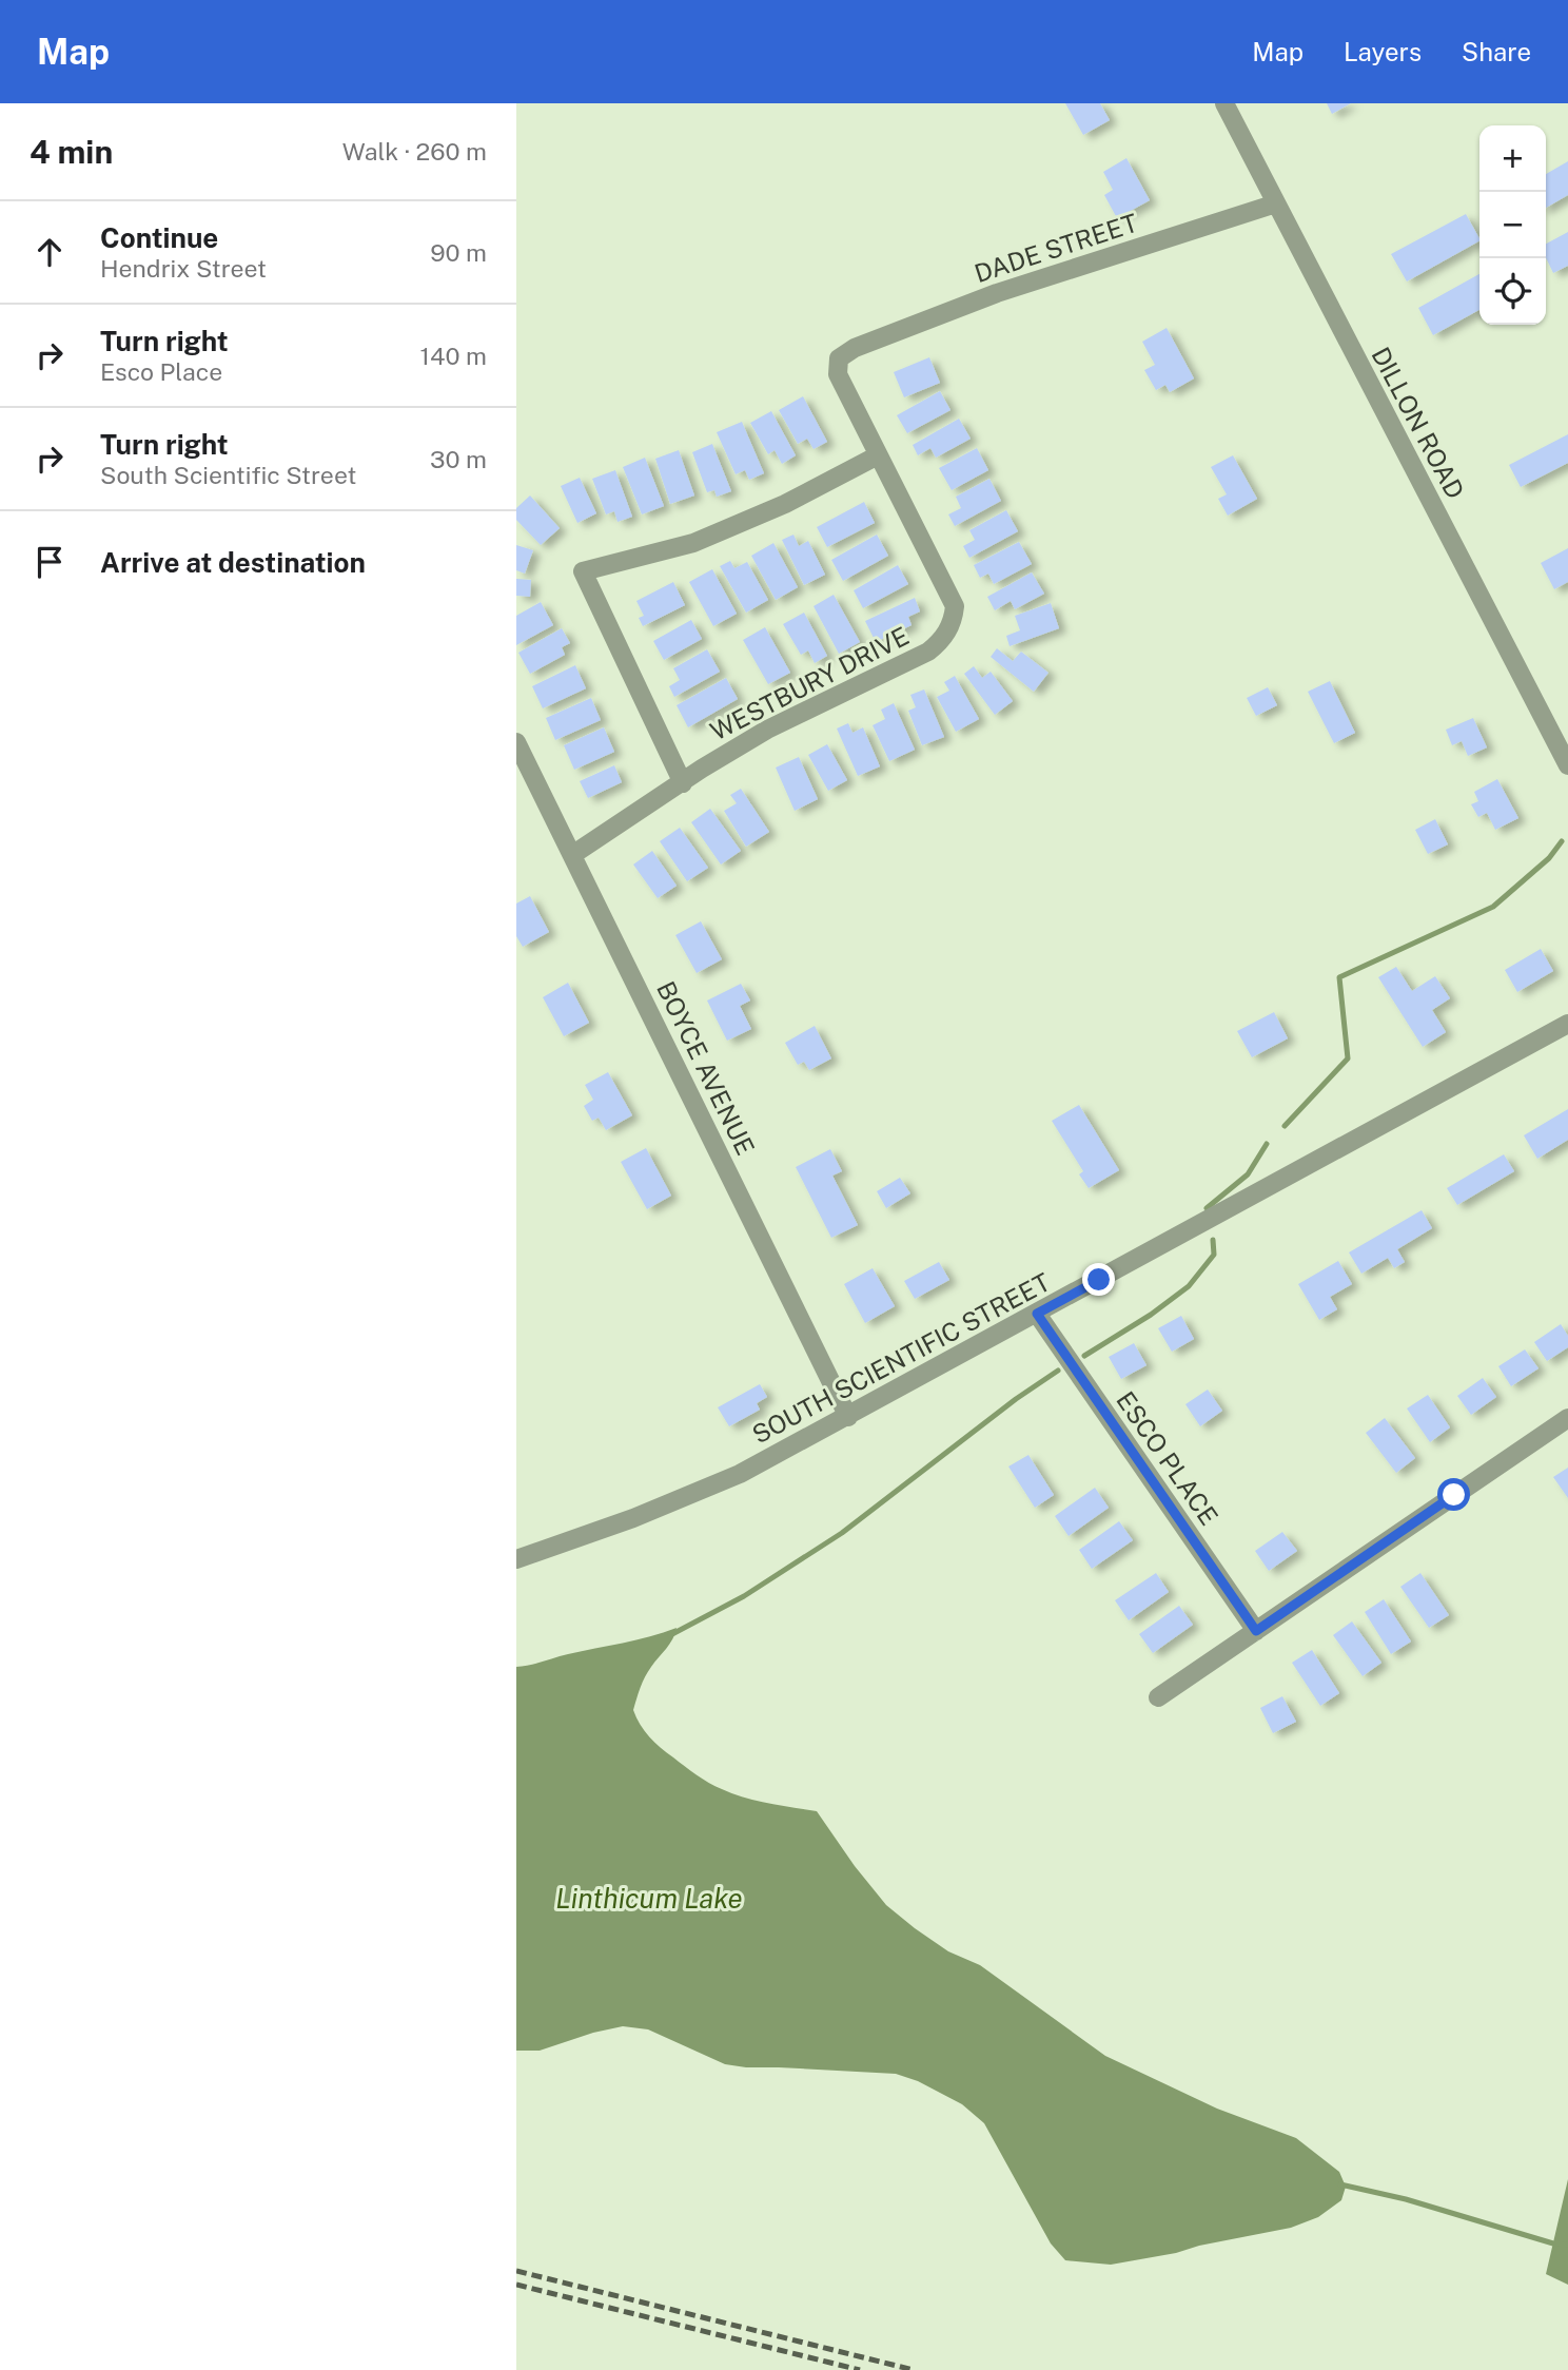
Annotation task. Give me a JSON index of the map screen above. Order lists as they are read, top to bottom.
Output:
{
  "streets": {
    "street": [
      "DADE STREET",
      "DILLON ROAD",
      "WESTBURY DRIVE",
      "BOYCE AVENUE",
      "SOUTH SCIENTIFIC STREET",
      "ESCO PLACE"
    ]
  },
  "crossings": [
    ["DADE STREET", "DILLON ROAD"],
    ["DADE STREET", "WESTBURY DRIVE"],
    ["WESTBURY DRIVE", "BOYCE AVENUE"],
    ["BOYCE AVENUE", "SOUTH SCIENTIFIC STREET"],
    ["SOUTH SCIENTIFIC STREET", "ESCO PLACE"]
  ],
  "water": ["Linthicum Lake"],
  "page": {
    "header": "Map",
    "nav": ["Map", "Layers", "Share"],
    "heading": ["4 min", "Walk · 260 m"],
    "map_buttons": ["+", "−"],
    "list": [
      ["Continue", "Hendrix Street", "90 m"],
      ["Turn right", "Esco Place", "140 m"],
      ["Turn right", "South Scientific Street", "30 m"],
      "Arrive at destination"
    ]
  }
}
